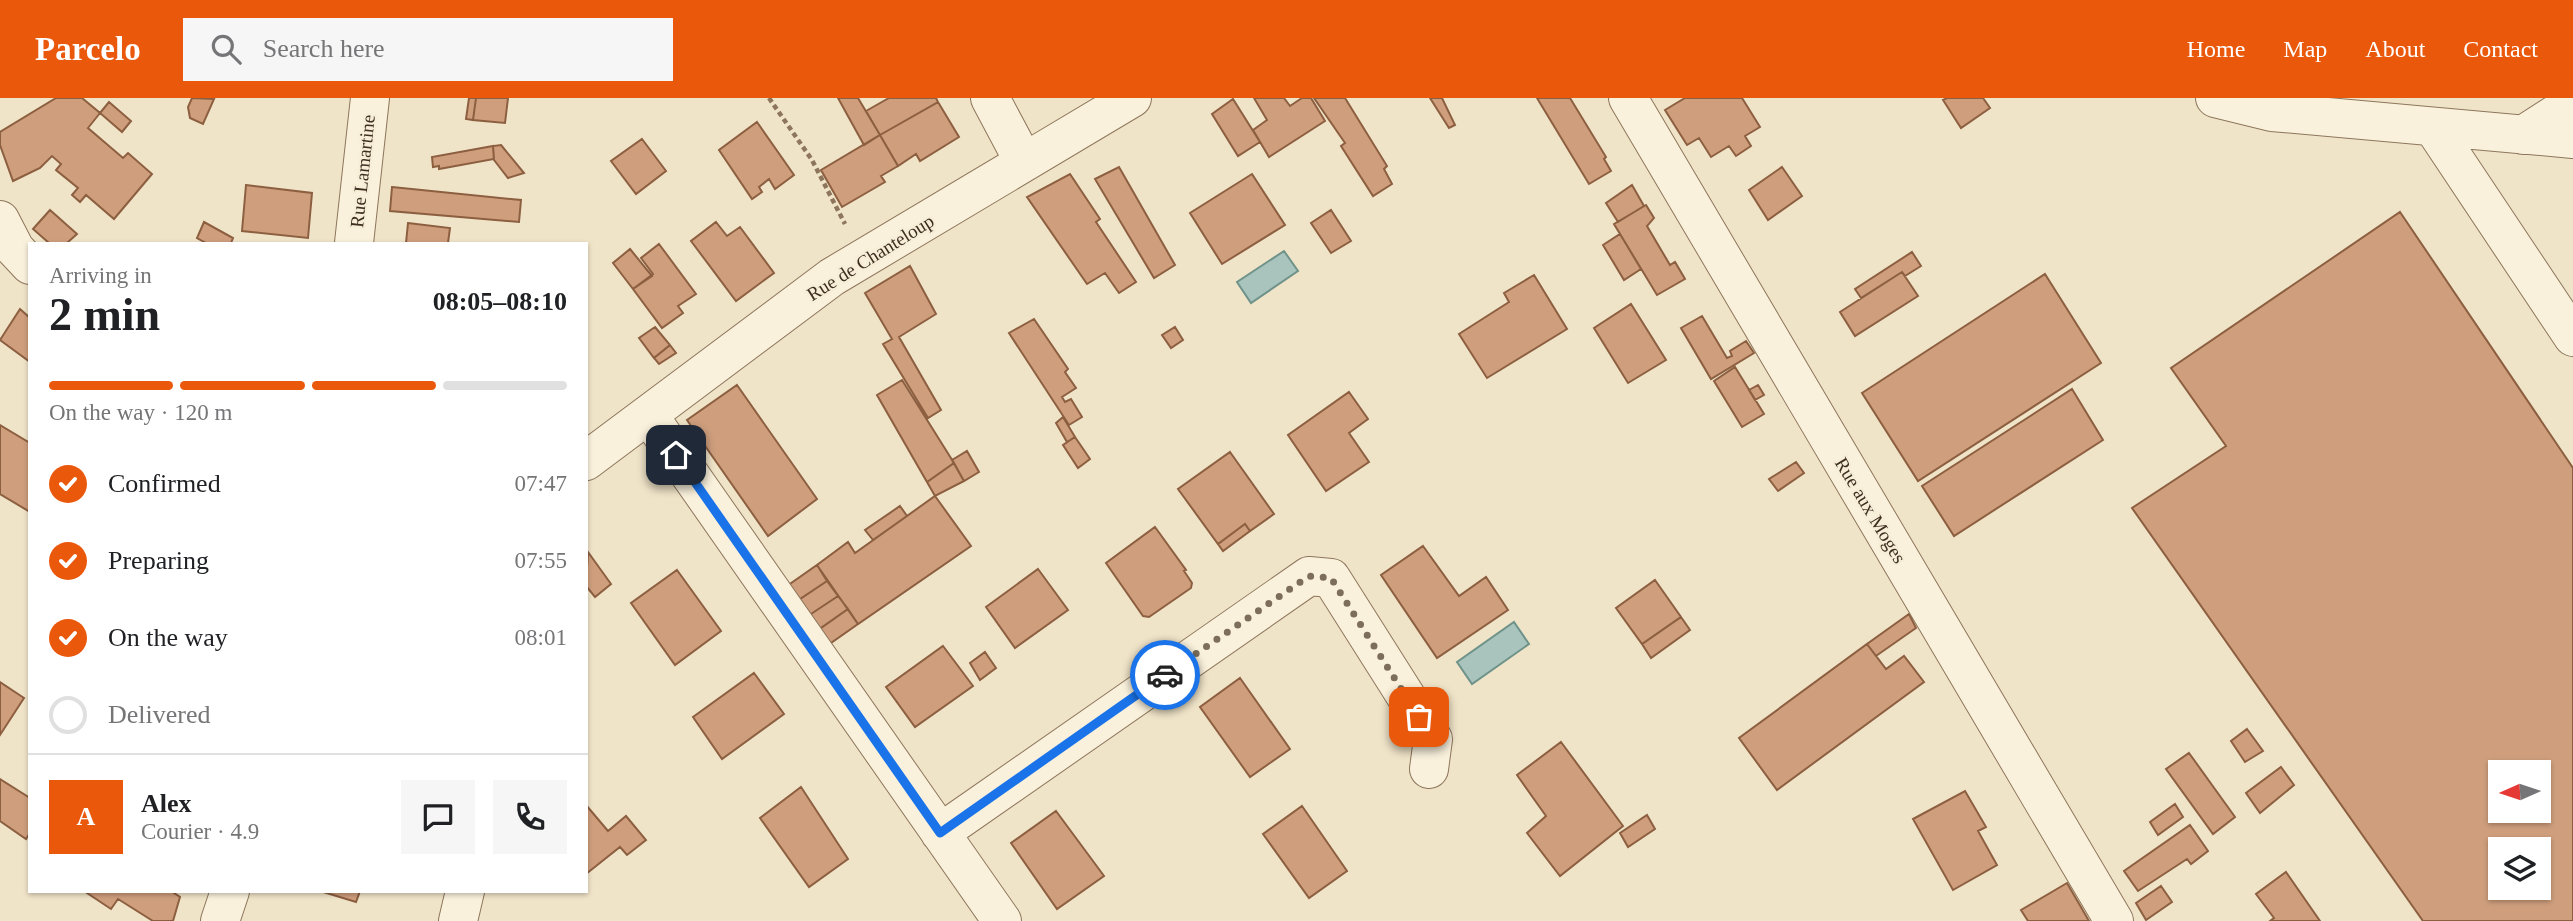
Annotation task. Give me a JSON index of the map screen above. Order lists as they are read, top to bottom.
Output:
{
  "streets": {
    "street": ["Rue Lamartine", "Rue de Chanteloup", "Rue aux Moges"]
  },
  "north": "left",
  "page": {
    "header": "Parcelo",
    "search": "Search here",
    "nav": [
      "Home",
      "Map",
      "About",
      "Contact"
    ],
    "heading": ["2 min", "Arriving in", "08:05–08:10"],
    "panel": ["Alex", "Courier · 4.9"],
    "bar": "On the way · 120 m",
    "list": [
      ["Confirmed", "07:47"],
      ["Preparing", "07:55"],
      ["On the way", "08:01"],
      "Delivered"
    ],
    "round": "A"
  }
}
